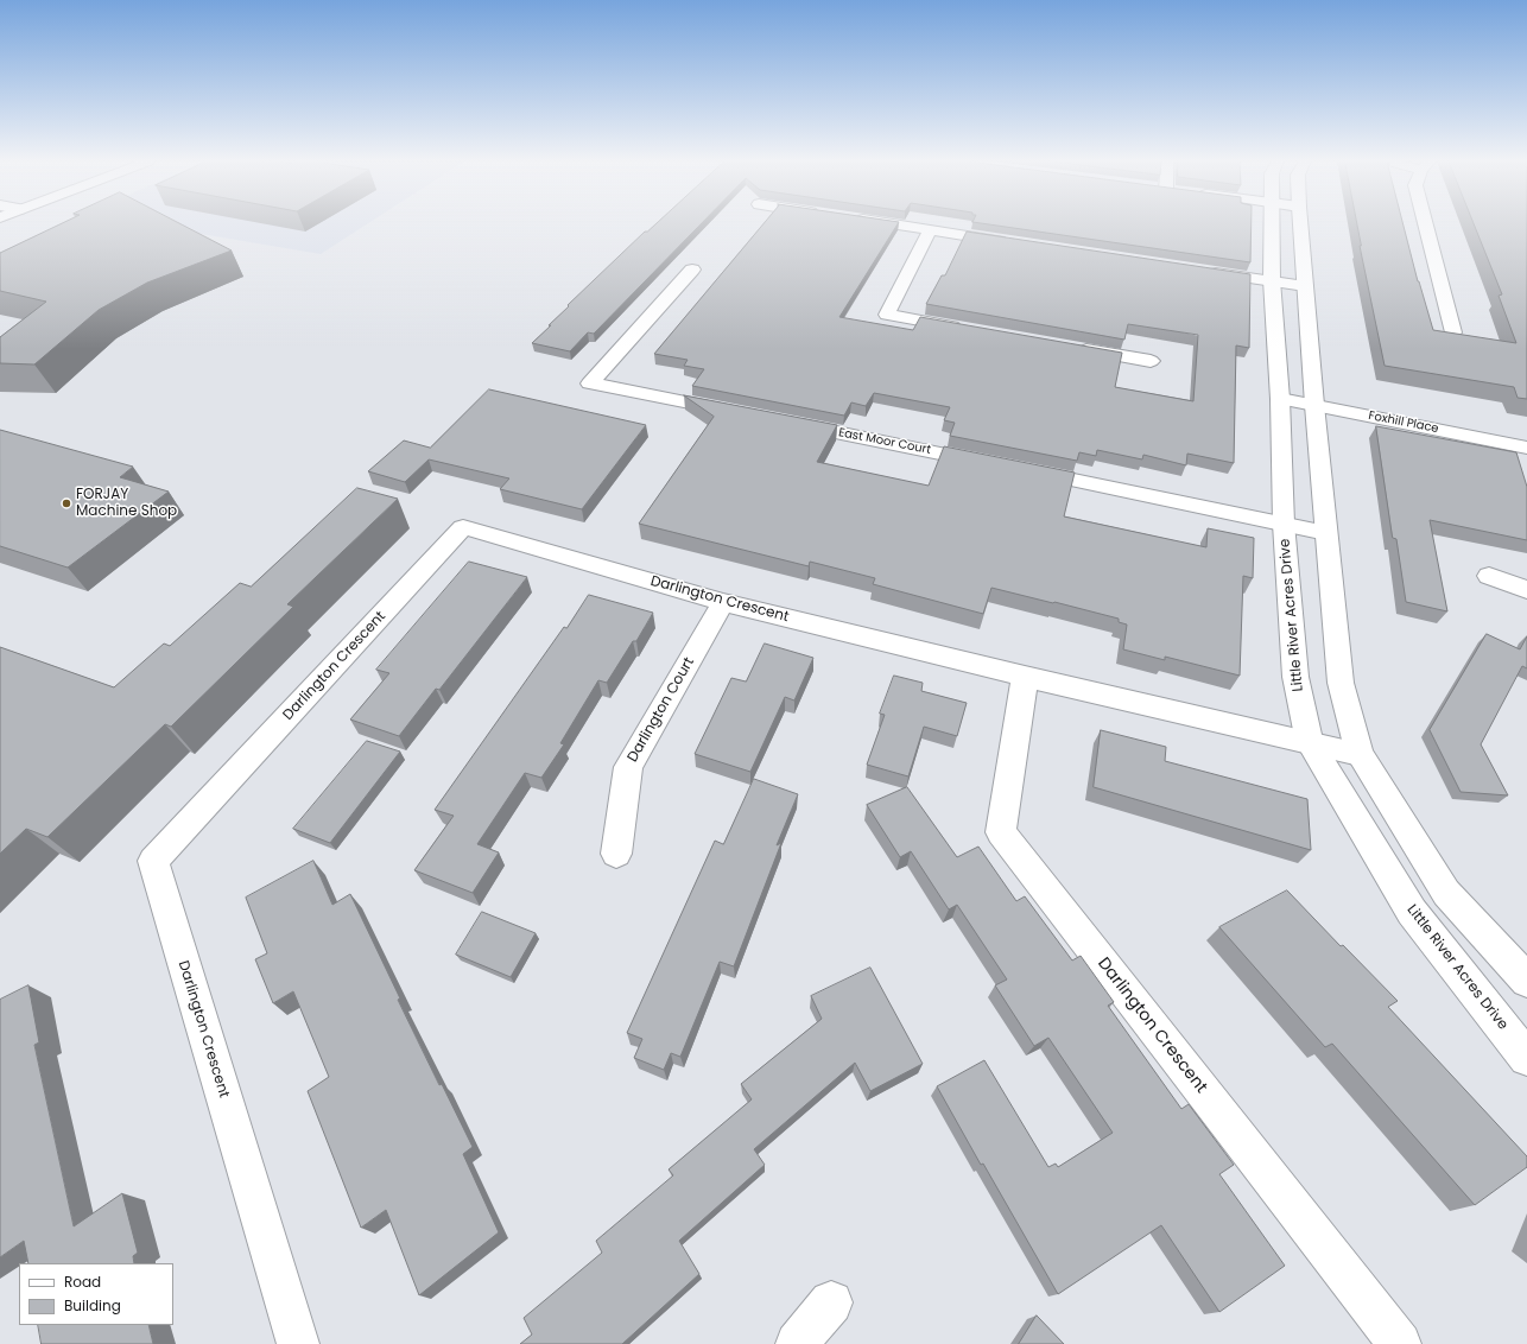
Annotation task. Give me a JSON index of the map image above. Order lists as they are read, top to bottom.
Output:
{
  "streets": {
    "street": [
      "Foxhill Place",
      "East Moor Court",
      "Darlington Crescent",
      "Little River Acres Drive",
      "Darlington Court"
    ]
  },
  "crossings": [
    ["Foxhill Place", "Little River Acres Drive"],
    ["Darlington Crescent", "Little River Acres Drive"],
    ["Darlington Crescent", "Darlington Court"]
  ],
  "places": ["FORJAY Machine Shop"],
  "legend": ["Road", "Building"]
}
